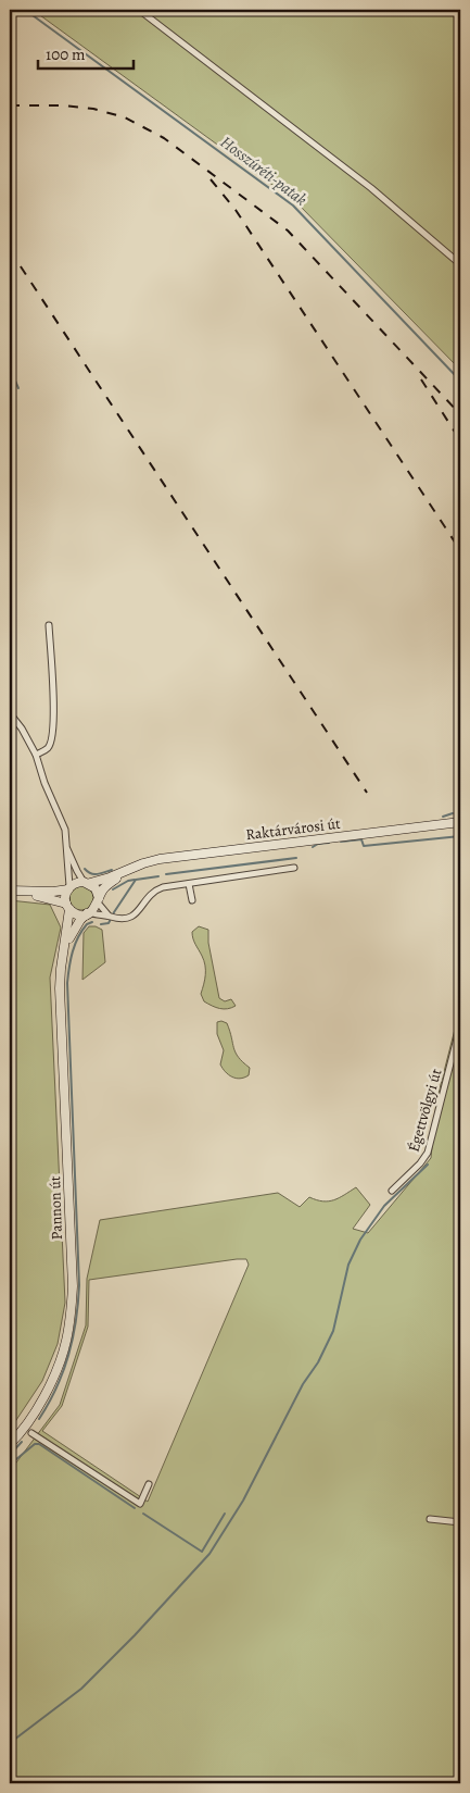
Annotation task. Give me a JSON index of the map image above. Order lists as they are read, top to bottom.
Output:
{
  "streets": {
    "main road": ["Raktárvárosi út", "Pannon út"],
    "street": ["Égettvölgyi út"]
  },
  "crossings": [
    ["Raktárvárosi út", "Pannon út"]
  ],
  "water": ["Hosszúréti-patak"],
  "scale_bar": "100 m"
}
